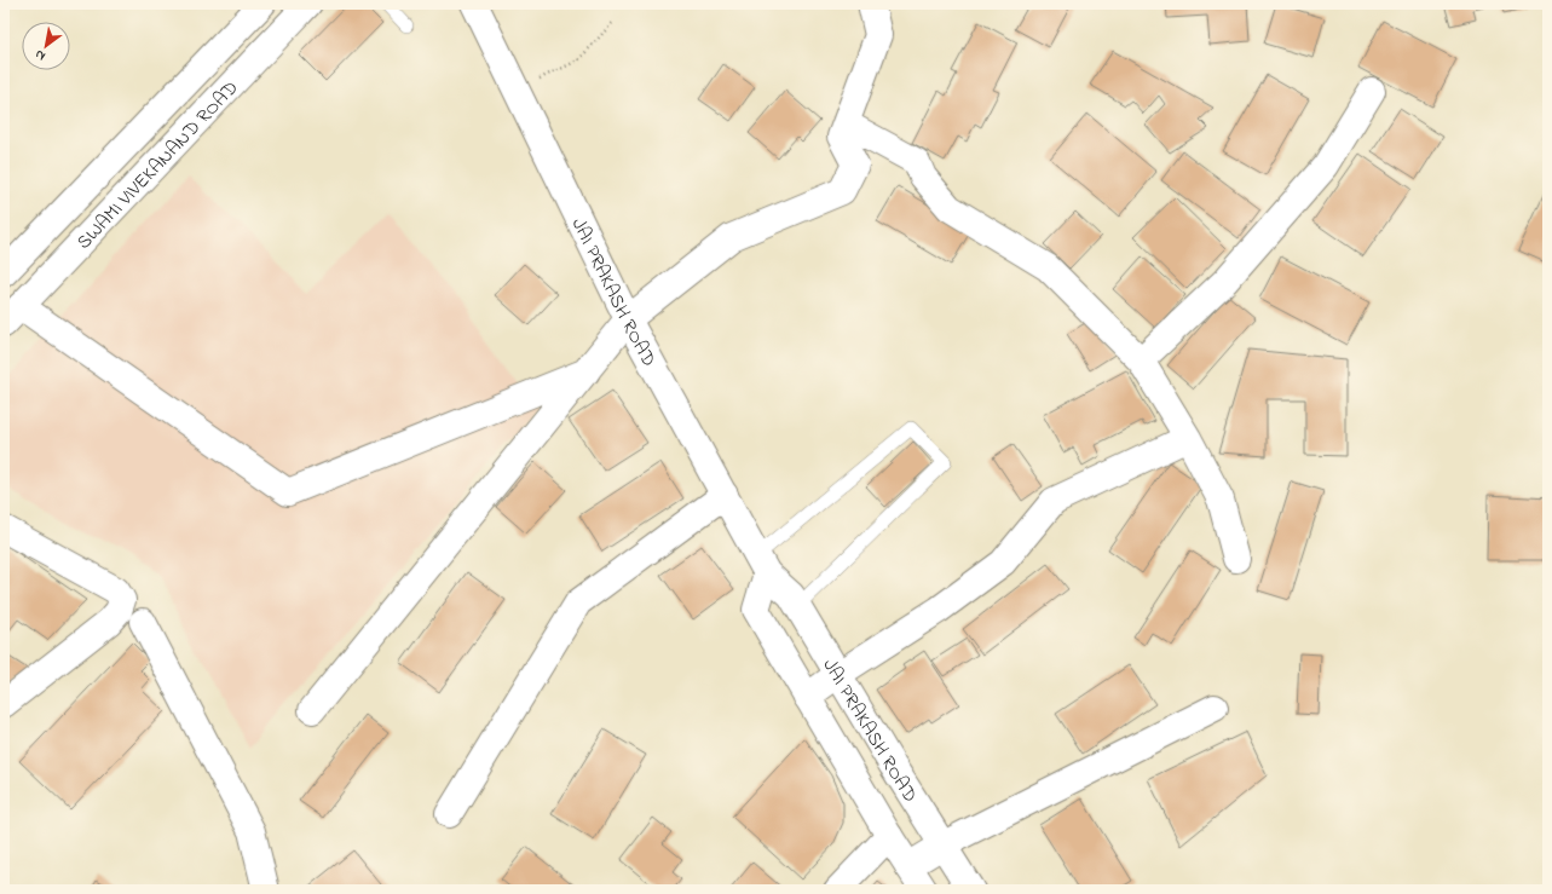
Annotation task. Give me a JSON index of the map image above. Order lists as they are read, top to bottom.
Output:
{
  "streets": {
    "street": ["SWAMI VIVEKANAND ROAD", "JAI PRAKASH ROAD"]
  },
  "north": "bottom left"
}
